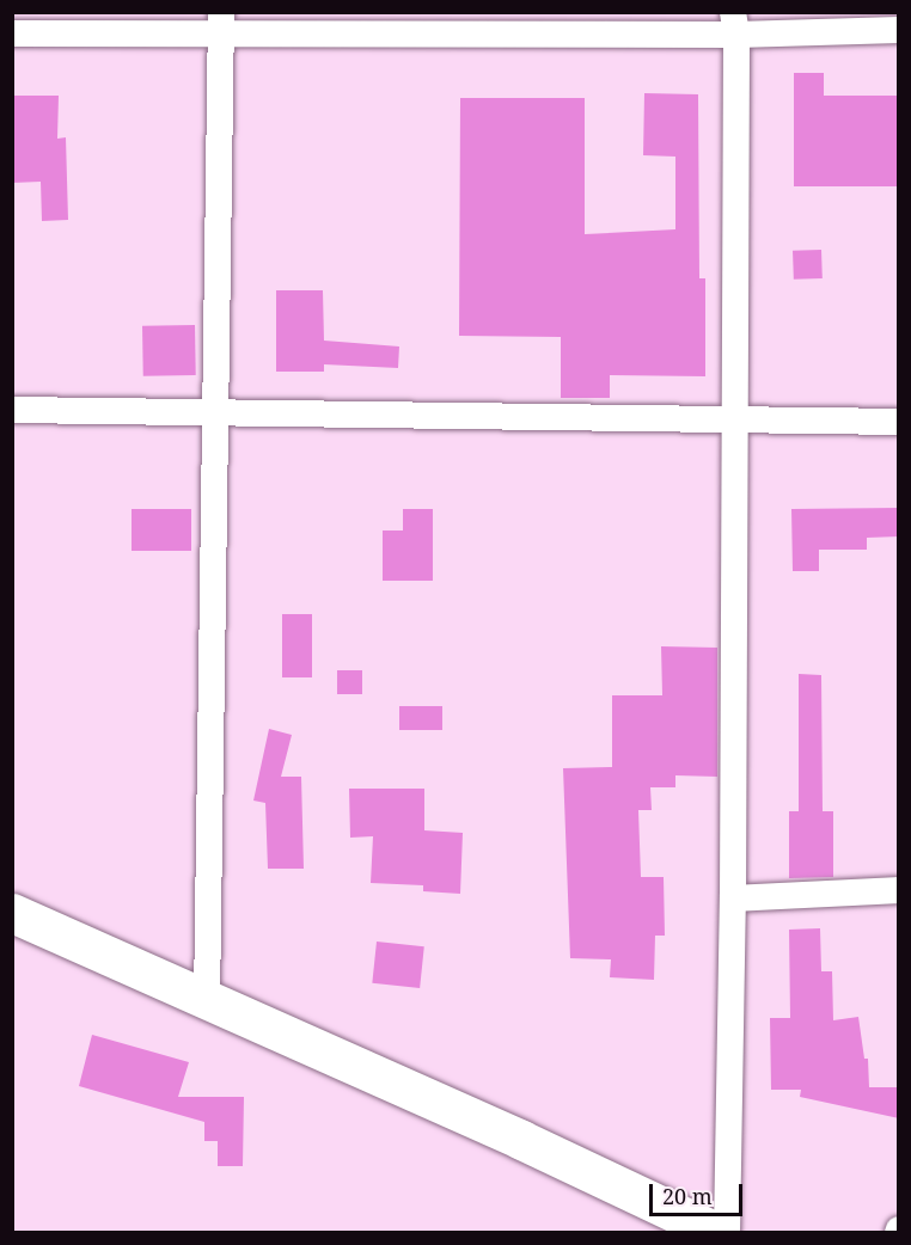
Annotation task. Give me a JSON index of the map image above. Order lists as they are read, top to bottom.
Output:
{
  "scale_bar": "20 m"
}
